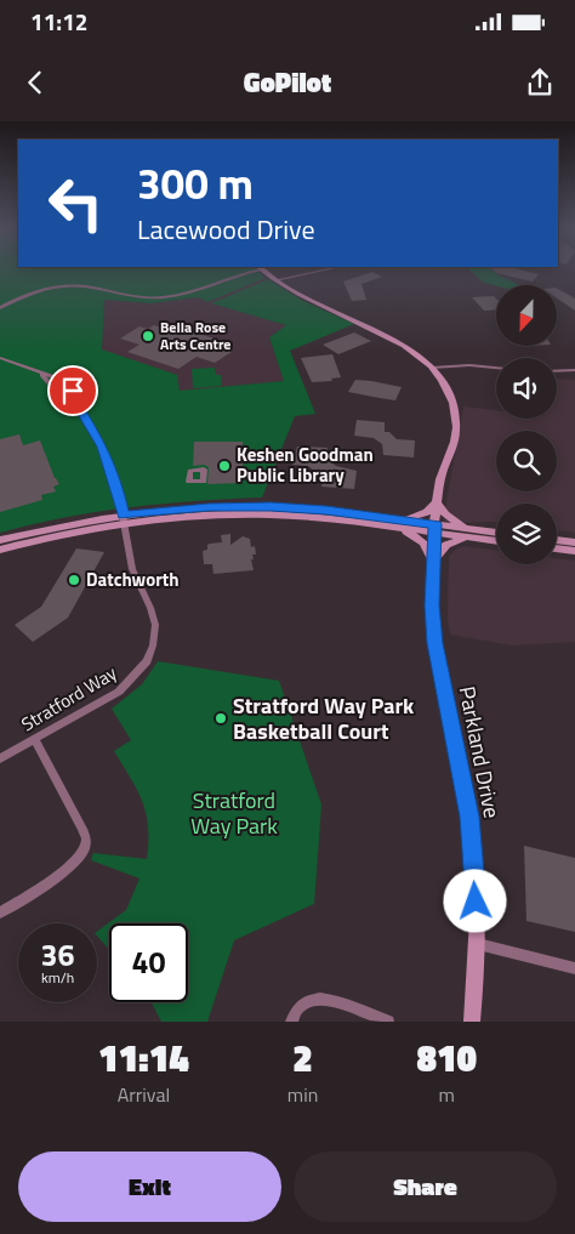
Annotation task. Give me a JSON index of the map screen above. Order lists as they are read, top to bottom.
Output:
{
  "streets": {
    "street": ["Stratford Way", "Parkland Drive"]
  },
  "parks": ["Stratford Way Park"],
  "places": [
    "Bella Rose Arts Centre",
    "Keshen Goodman Public Library",
    "Datchworth",
    "Stratford Way Park Basketball Court"
  ],
  "north": "bottom",
  "page": {
    "status": "11:12",
    "header": "GoPilot",
    "turn": ["300 m", "Lacewood Drive"],
    "speed": "36 km/h",
    "limit": "40",
    "eta": [
      "11:14",
      "Arrival",
      "2",
      "min",
      "810",
      "m"
    ],
    "buttons": ["Exit", "Share"]
  }
}
